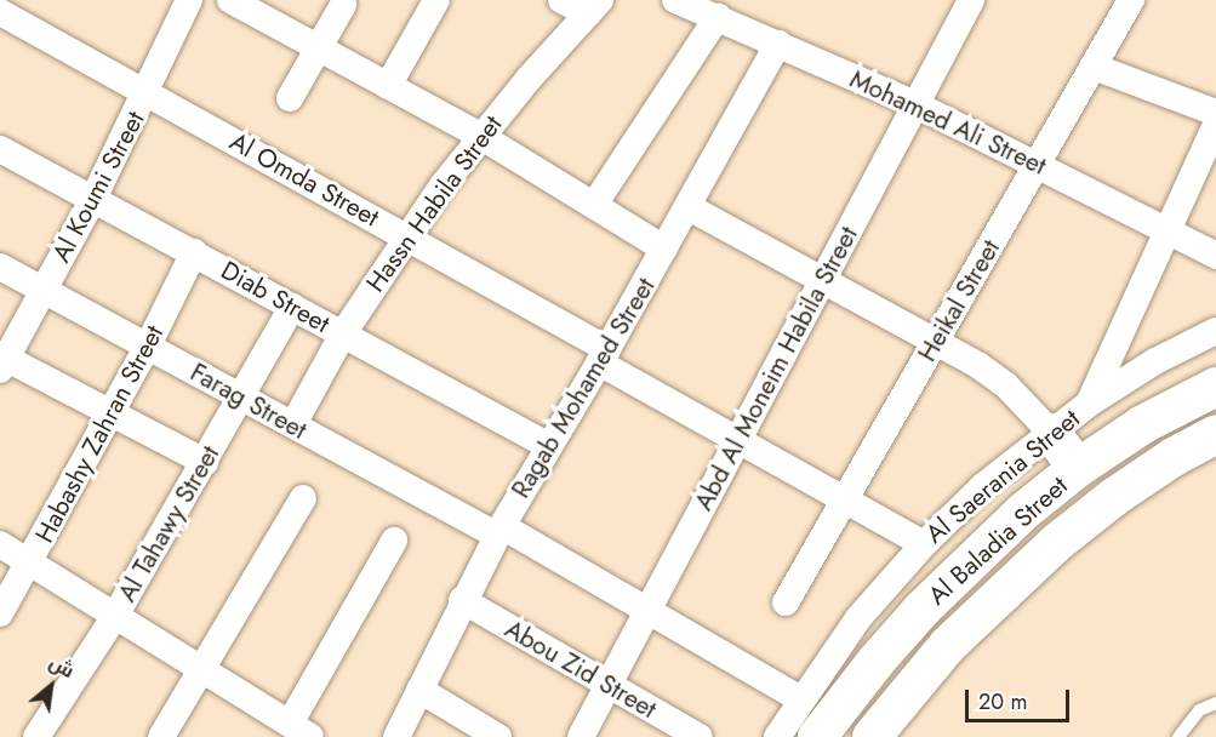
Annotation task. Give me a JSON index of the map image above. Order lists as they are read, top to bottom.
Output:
{
  "streets": {
    "street": [
      "Mohamed Ali Street",
      "Al Omda Street",
      "Al Koumi Street",
      "Hassn Habila Street",
      "Diab Street",
      "Heikal Street",
      "Abd Al Moneim Habila Street",
      "Ragab Mohamed Street",
      "Farag Street",
      "Habashy Zahran Street",
      "Al Saerania Street",
      "Al Tahawy Street",
      "Al Baladia Street",
      "Abou Zid Street"
    ]
  },
  "crossings": [
    ["Mohamed Ali Street", "Heikal Street"],
    ["Mohamed Ali Street", "Abd Al Moneim Habila Street"],
    ["Mohamed Ali Street", "Ragab Mohamed Street"],
    ["Al Omda Street", "Al Koumi Street"],
    ["Al Omda Street", "Hassn Habila Street"],
    ["Al Omda Street", "Heikal Street"],
    ["Al Omda Street", "Abd Al Moneim Habila Street"],
    ["Al Omda Street", "Ragab Mohamed Street"],
    ["Al Omda Street", "Al Saerania Street"],
    ["Al Koumi Street", "Diab Street"],
    ["Al Koumi Street", "Farag Street"],
    ["Hassn Habila Street", "Diab Street"],
    ["Hassn Habila Street", "Farag Street"],
    ["Diab Street", "Ragab Mohamed Street"],
    ["Diab Street", "Habashy Zahran Street"],
    ["Diab Street", "Al Tahawy Street"],
    ["Abd Al Moneim Habila Street", "Farag Street"],
    ["Abd Al Moneim Habila Street", "Abou Zid Street"],
    ["Ragab Mohamed Street", "Farag Street"],
    ["Ragab Mohamed Street", "Abou Zid Street"],
    ["Farag Street", "Habashy Zahran Street"],
    ["Farag Street", "Al Saerania Street"],
    ["Farag Street", "Al Tahawy Street"]
  ],
  "scale_bar": "20 m",
  "north": "top right"
}
